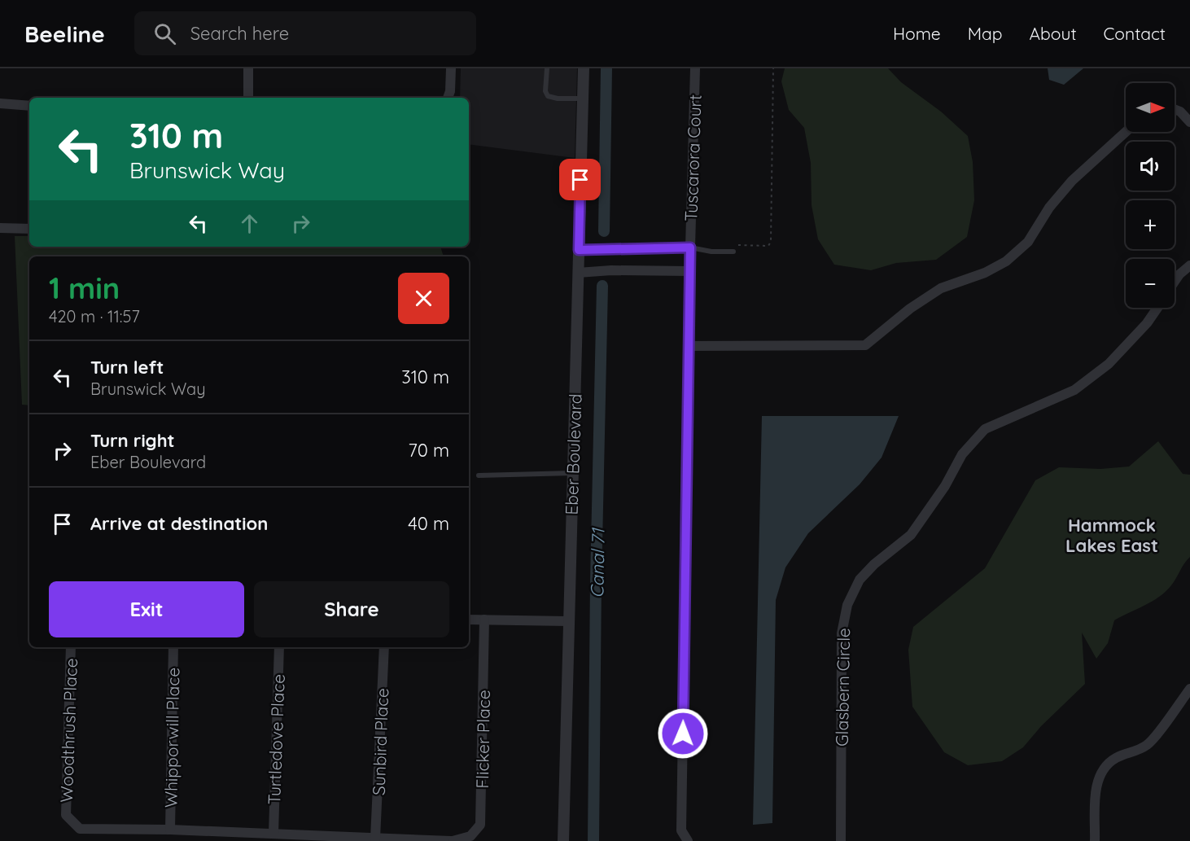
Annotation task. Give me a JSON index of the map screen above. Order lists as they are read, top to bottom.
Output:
{
  "streets": {
    "street": [
      "Tuscarora Court",
      "Eber Boulevard",
      "Glasbern Circle",
      "Woodthrush Place",
      "Whipporwill Place",
      "Turtledove Place",
      "Flicker Place",
      "Sunbird Place"
    ]
  },
  "crossings": [
    ["Woodthrush Place", "Whipporwill Place"]
  ],
  "districts": ["Hammock Lakes East"],
  "water": ["Canal 71"],
  "north": "right",
  "page": {
    "header": "Beeline",
    "search": "Search here",
    "nav": [
      "Home",
      "Map",
      "About",
      "Contact"
    ],
    "map_buttons": ["+", "−"],
    "turn": ["310 m", "Brunswick Way"],
    "heading": ["1 min", "420 m · 11:57"],
    "list": [
      {
        "name": "Turn left",
        "note": "Brunswick Way",
        "value": "310 m"
      },
      {
        "name": "Turn right",
        "note": "Eber Boulevard",
        "value": "70 m"
      },
      {
        "name": "Arrive at destination",
        "value": "40 m"
      }
    ],
    "buttons": ["Exit", "Share"]
  }
}
